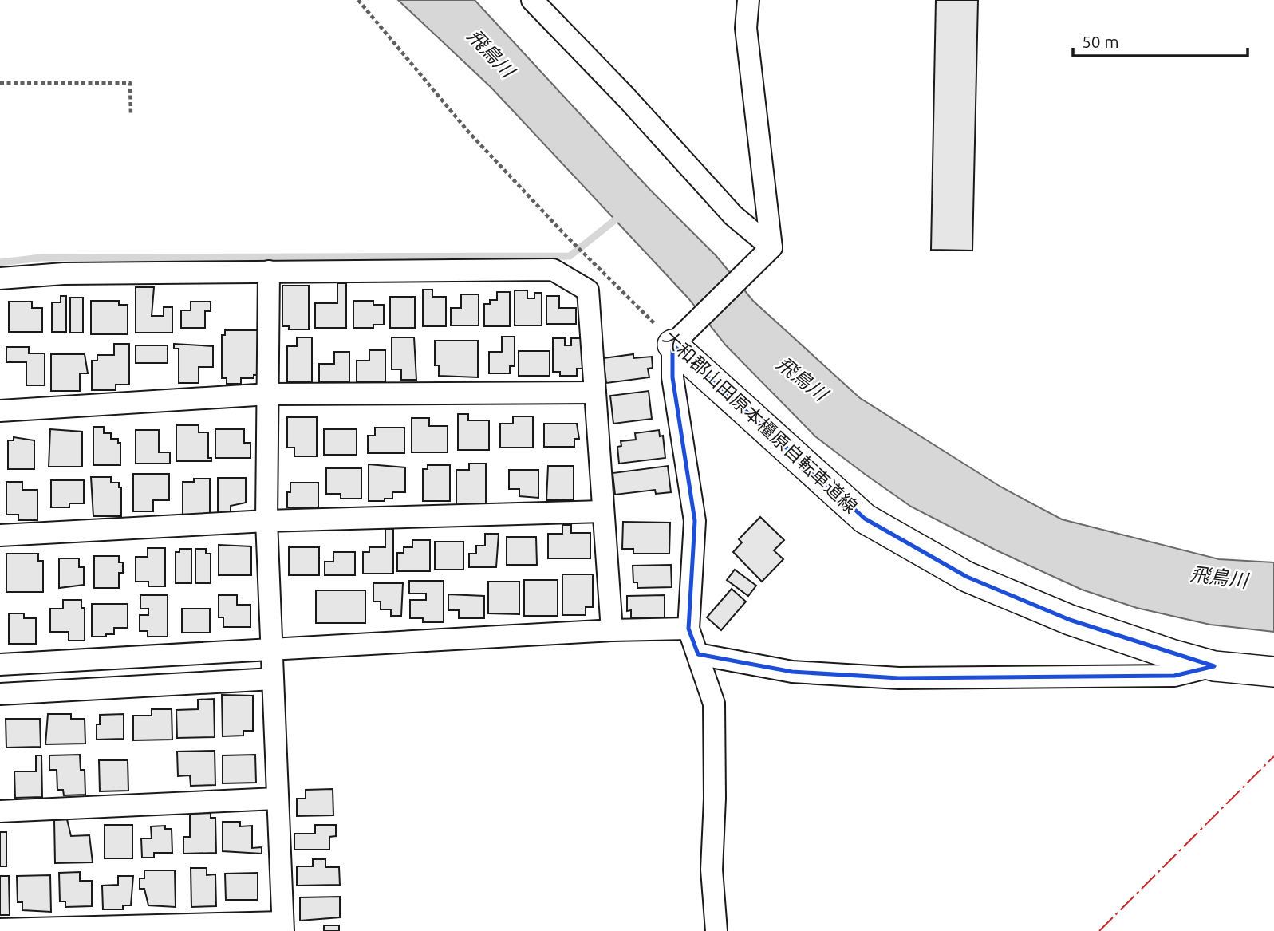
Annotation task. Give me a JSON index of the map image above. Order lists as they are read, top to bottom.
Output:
{
  "streets": {
    "main road": ["大和郡山田原本橿原自転車道線"]
  },
  "water": ["飛鳥川"],
  "scale_bar": "50 m"
}
